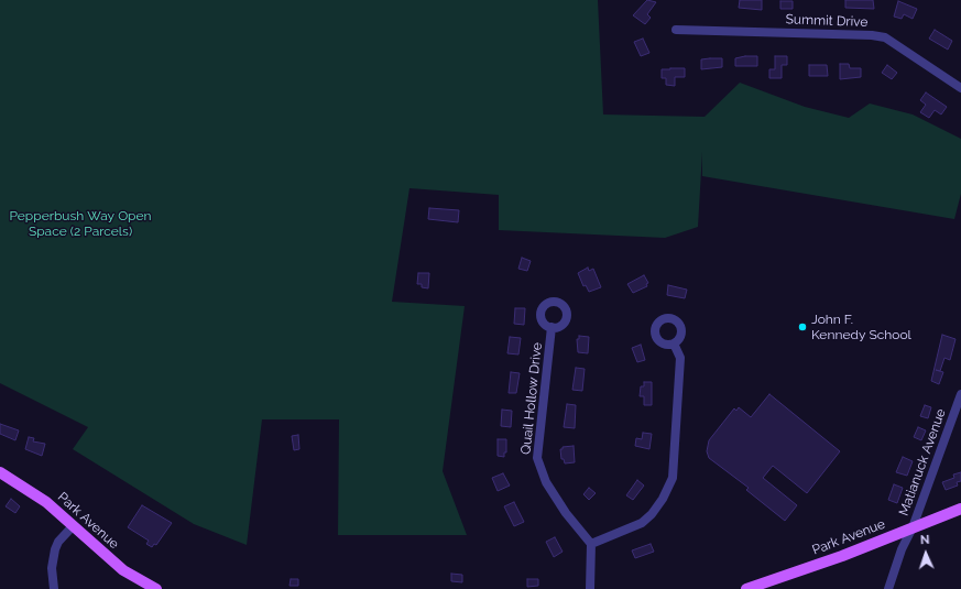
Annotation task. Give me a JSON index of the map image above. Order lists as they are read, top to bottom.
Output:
{
  "streets": {
    "main road": ["Park Avenue"],
    "street": ["Summit Drive", "Quail Hollow Drive", "Matianuck Avenue"]
  },
  "crossings": [
    ["Matianuck Avenue", "Park Avenue"]
  ],
  "parks": ["Pepperbush Way Open Space (2 Parcels)"],
  "places": ["John F. Kennedy School"],
  "north": "top"
}
